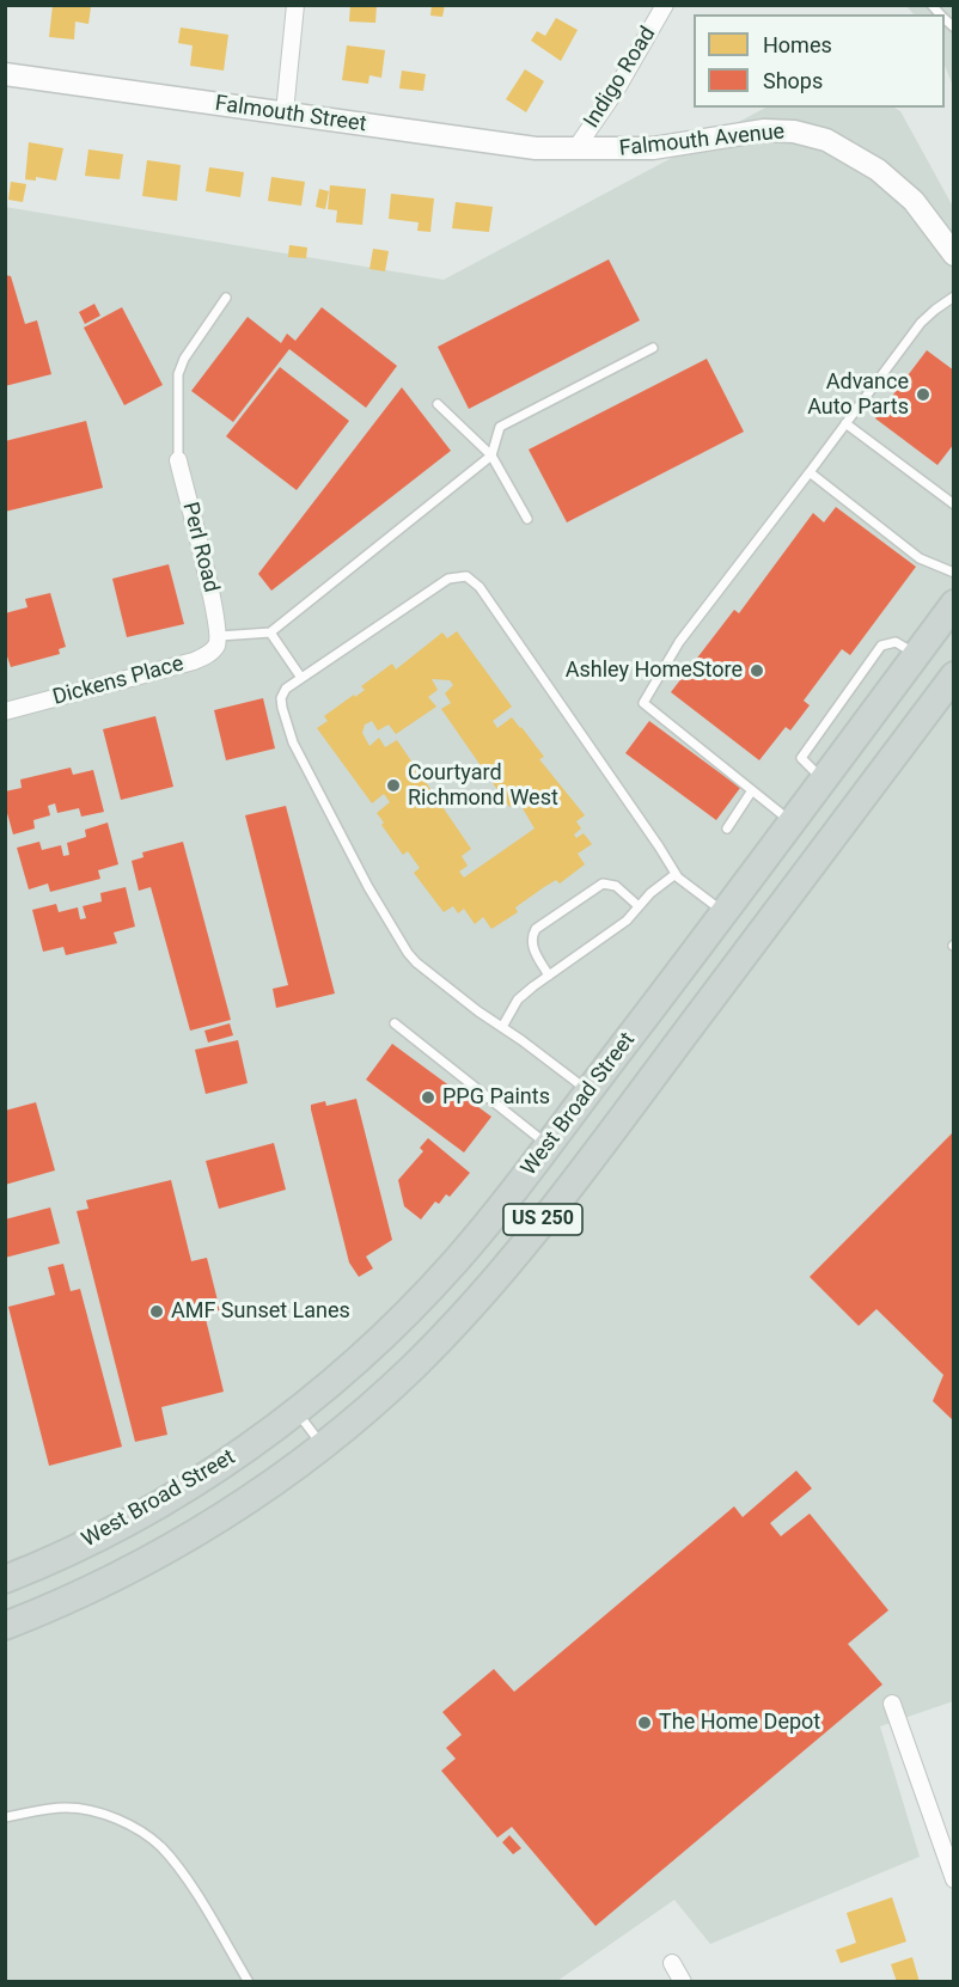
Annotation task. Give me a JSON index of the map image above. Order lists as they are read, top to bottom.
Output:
{
  "streets": {
    "main road": ["West Broad Street", "US 250"],
    "street": [
      "Indigo Road",
      "Falmouth Street",
      "Falmouth Avenue",
      "Perl Road",
      "Dickens Place"
    ]
  },
  "crossings": [
    ["Indigo Road", "Falmouth Street"],
    ["Indigo Road", "Falmouth Avenue"],
    ["Falmouth Street", "Falmouth Avenue"],
    ["Perl Road", "Dickens Place"]
  ],
  "places": [
    "Advance Auto Parts",
    "Ashley HomeStore",
    "Courtyard Richmond West",
    "PPG Paints",
    "AMF Sunset Lanes",
    "The Home Depot"
  ],
  "legend": ["Homes", "Shops"]
}
